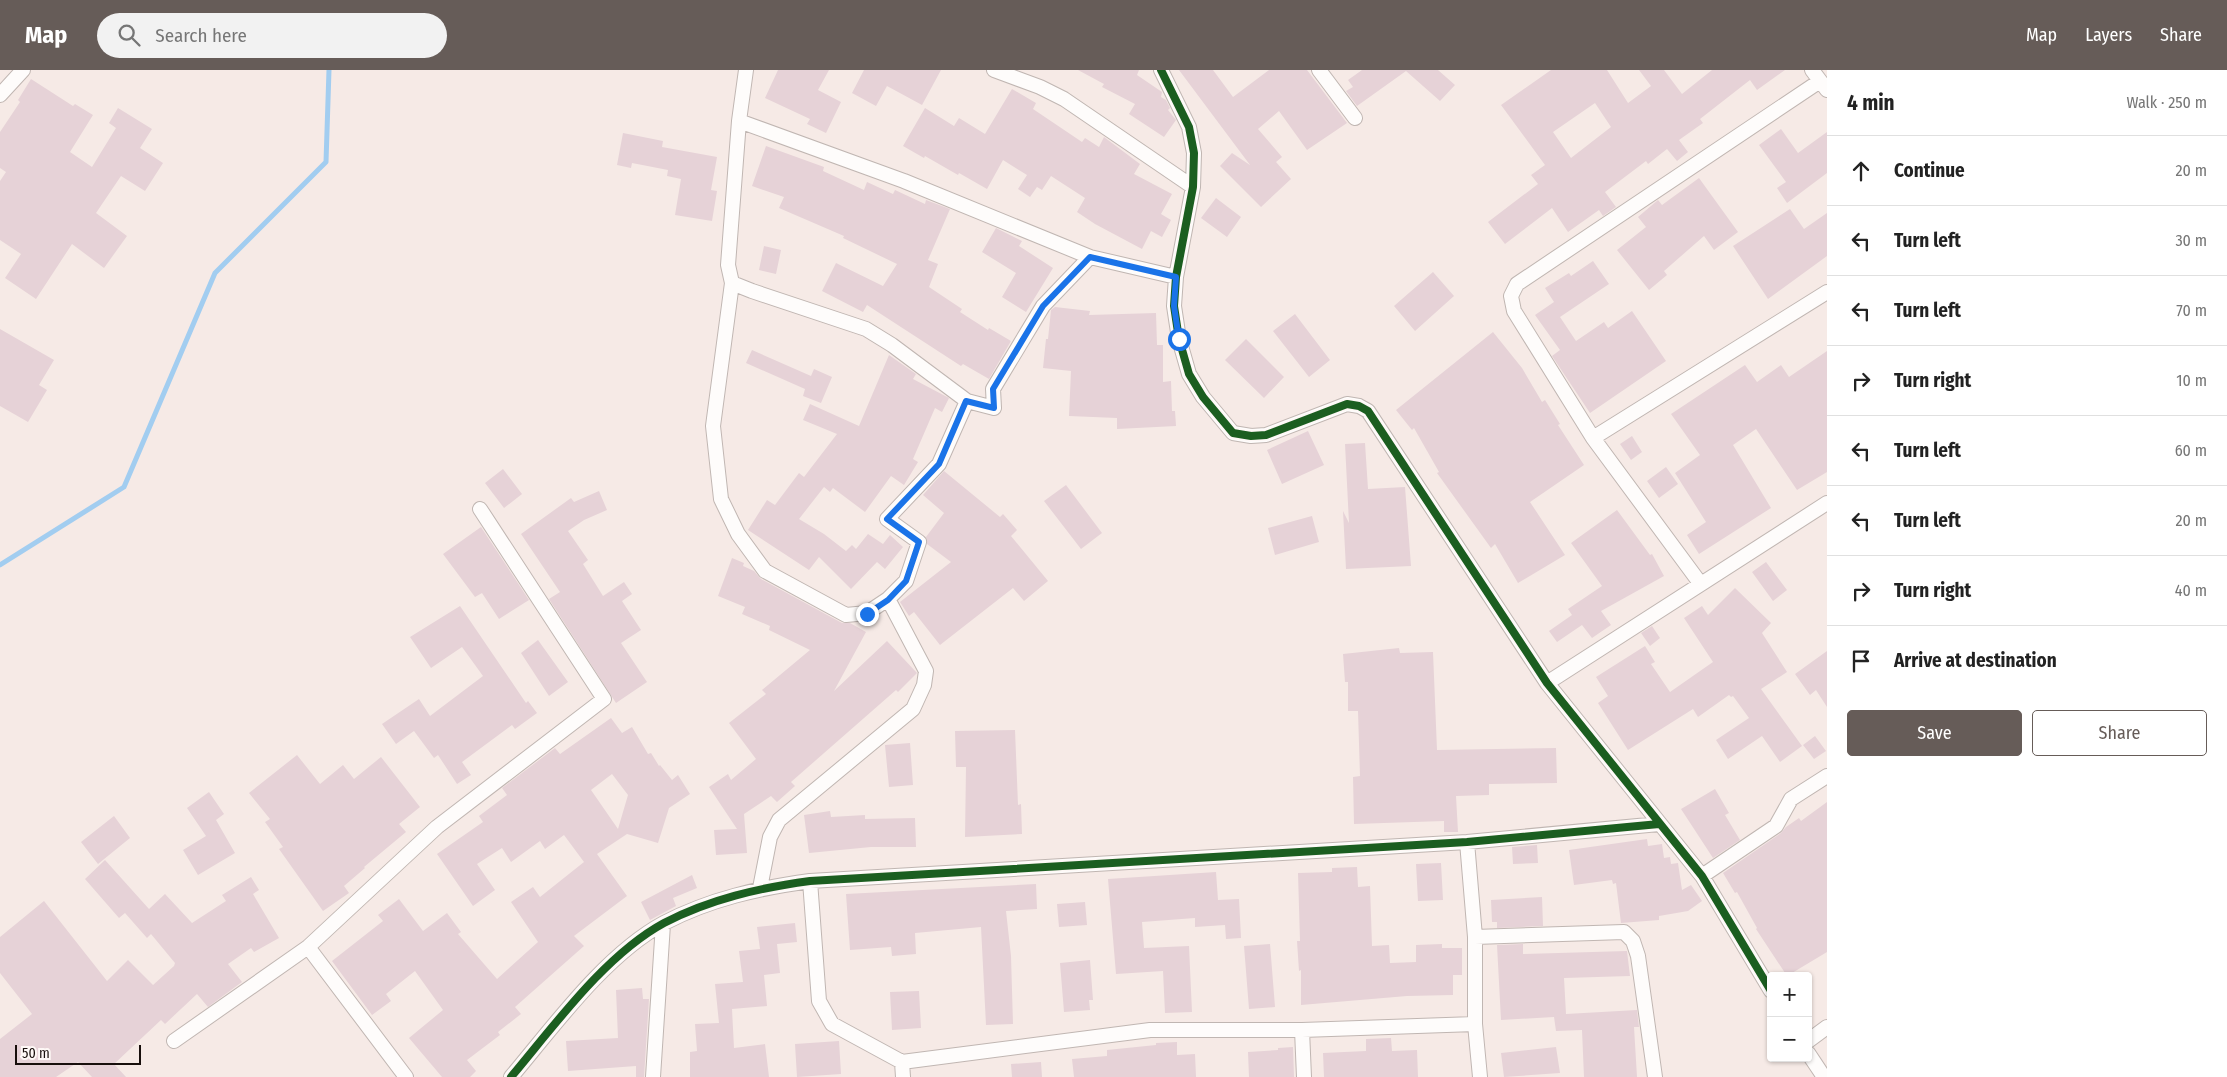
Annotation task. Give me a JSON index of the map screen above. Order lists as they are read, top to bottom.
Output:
{
  "scale_bar": "50 m",
  "page": {
    "header": "Map",
    "search": "Search here",
    "nav": ["Map", "Layers", "Share"],
    "heading": ["4 min", "Walk · 250 m"],
    "list": [
      ["Continue", "20 m"],
      ["Turn left", "30 m"],
      ["Turn left", "70 m"],
      ["Turn right", "10 m"],
      ["Turn left", "60 m"],
      ["Turn left", "20 m"],
      ["Turn right", "40 m"],
      "Arrive at destination"
    ],
    "buttons": ["Save", "Share"],
    "map_buttons": ["+", "−"],
    "scale": "50 m"
  }
}
